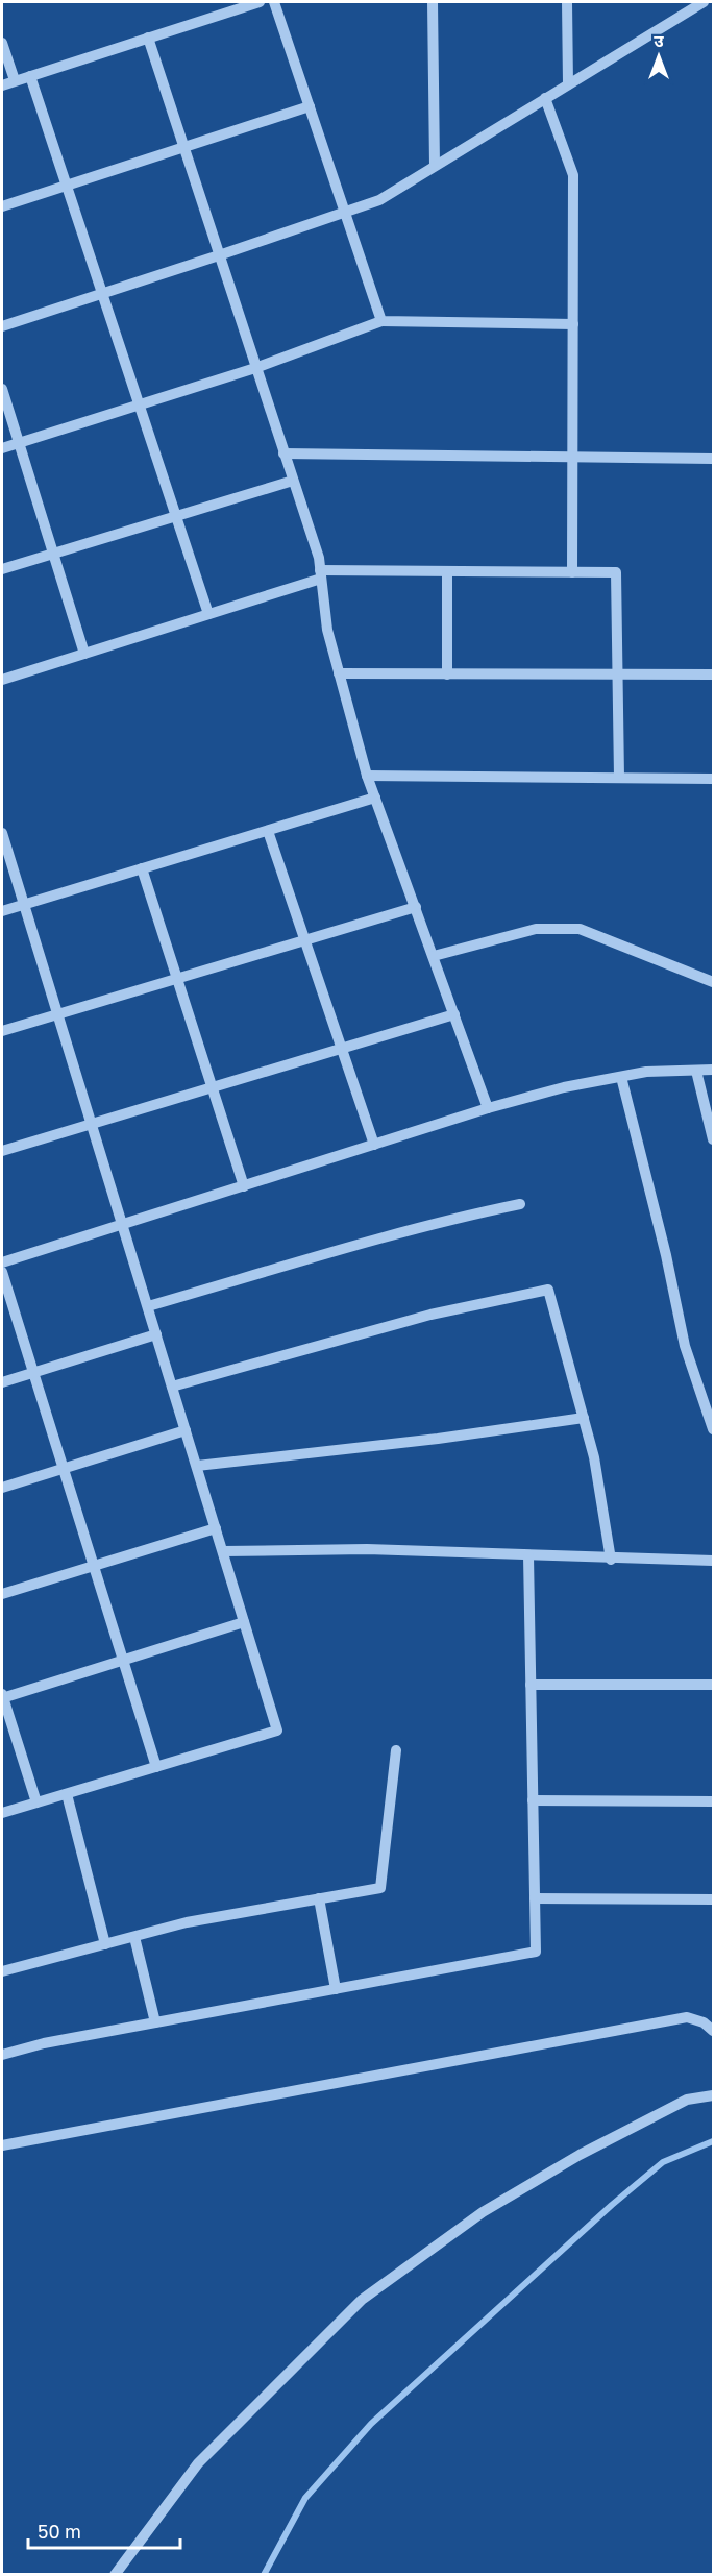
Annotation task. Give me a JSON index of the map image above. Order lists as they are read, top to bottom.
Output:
{
  "scale_bar": "50 m",
  "north": "top"
}
